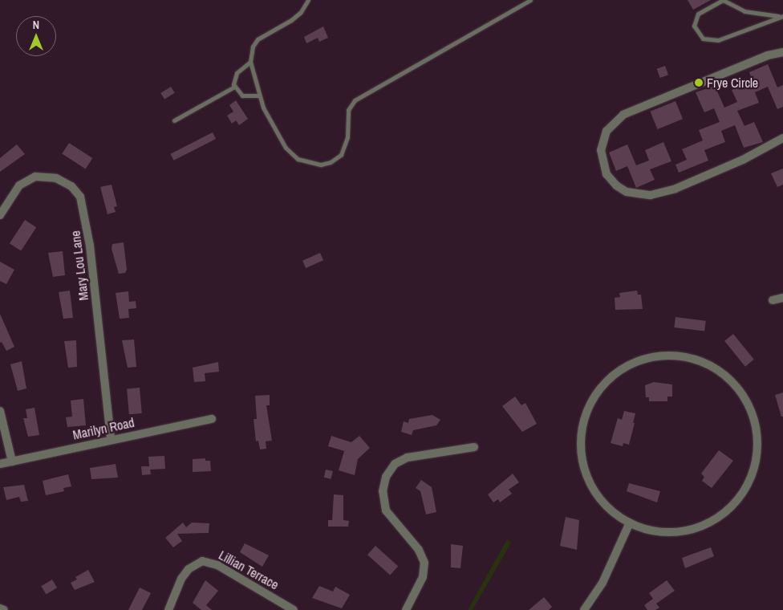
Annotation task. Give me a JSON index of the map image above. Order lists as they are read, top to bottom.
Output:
{
  "streets": {
    "street": ["Mary Lou Lane", "Marilyn Road", "Lillian Terrace"]
  },
  "crossings": [
    ["Mary Lou Lane", "Marilyn Road"]
  ],
  "places": ["Frye Circle"],
  "north": "top"
}
